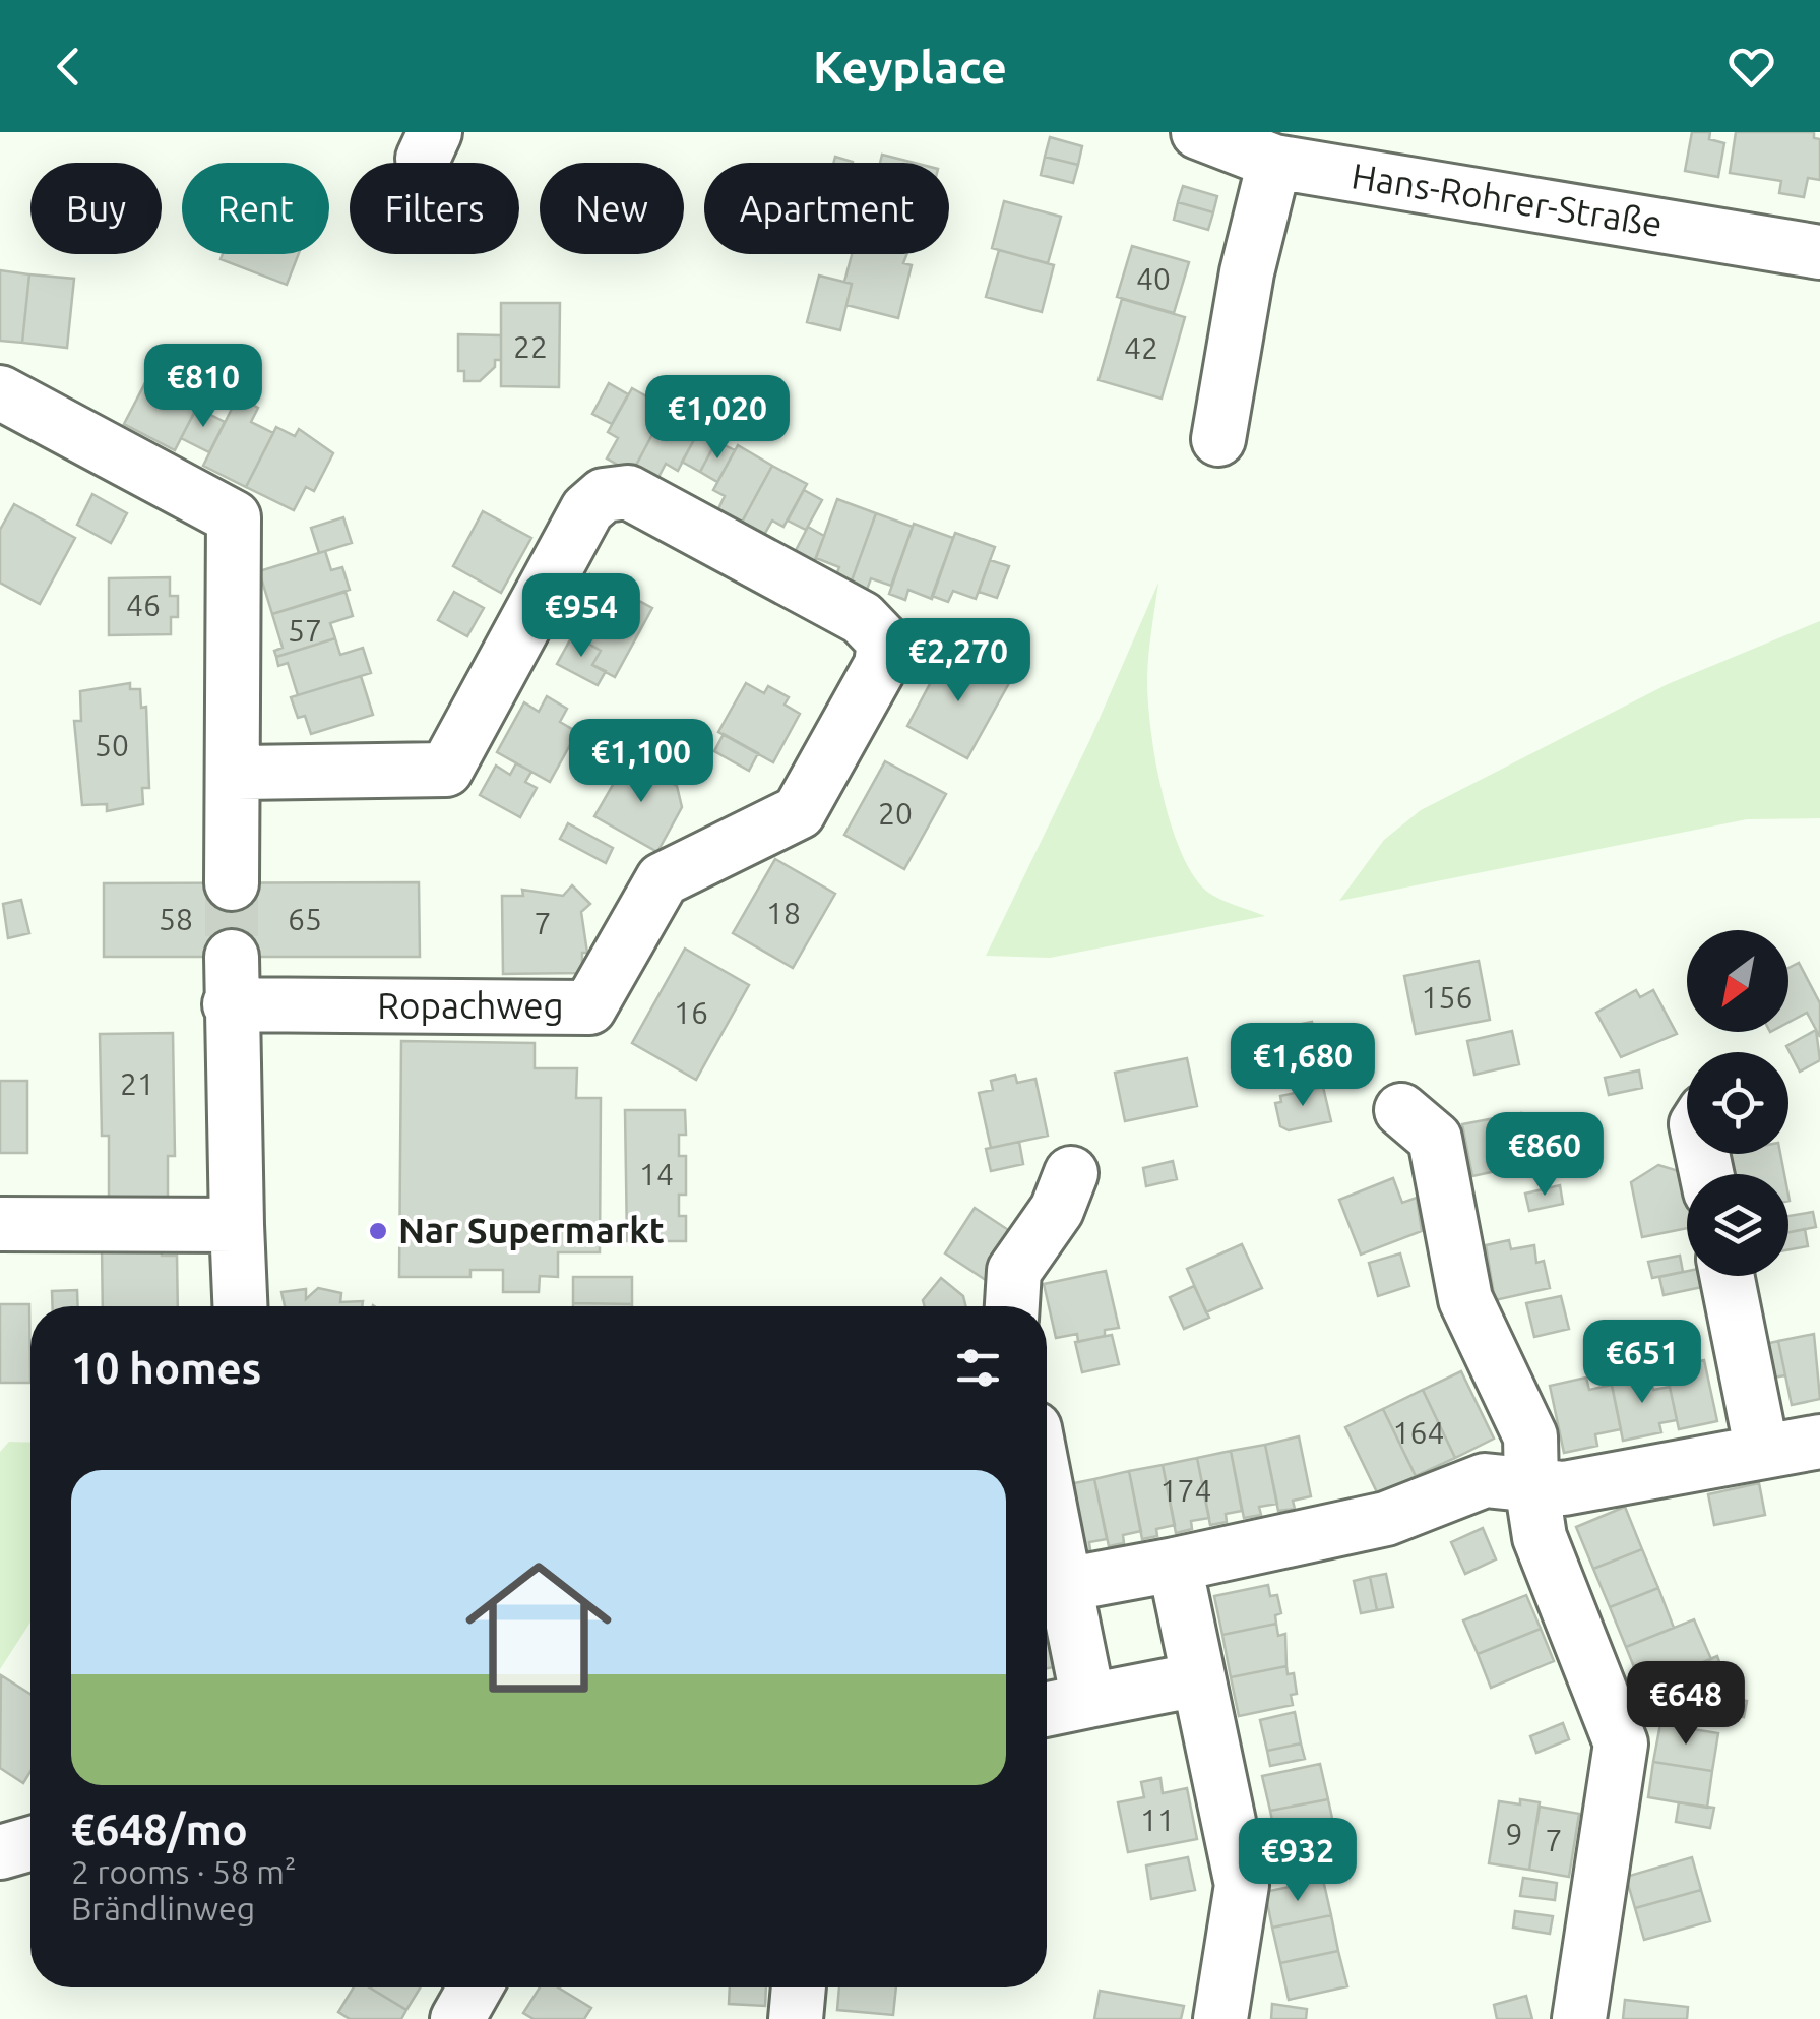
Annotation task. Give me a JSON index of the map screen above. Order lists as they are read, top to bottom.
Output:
{
  "streets": {
    "street": ["Hans-Rohrer-Straße", "Ropachweg"]
  },
  "places": ["Nar Supermarkt"],
  "house_numbers": [
    "40",
    "22",
    "42",
    "46",
    "57",
    "50",
    "20",
    "18",
    "58",
    "65",
    "7",
    "156",
    "16",
    "21",
    "14",
    "164",
    "174",
    "11",
    "9",
    "7"
  ],
  "north": "bottom left",
  "page": {
    "header": "Keyplace",
    "chip": [
      "Buy",
      "Rent",
      "Filters",
      "New",
      "Apartment"
    ],
    "price": [
      "€810",
      "€1,020",
      "€954",
      "€2,270",
      "€1,100",
      "€1,680",
      "€860",
      "€651",
      "€648",
      "€932"
    ],
    "heading": "10 homes",
    "list": [
      {
        "name": "€648/mo",
        "note": "2 rooms · 58 m² · Brändlinweg"
      }
    ]
  }
}
